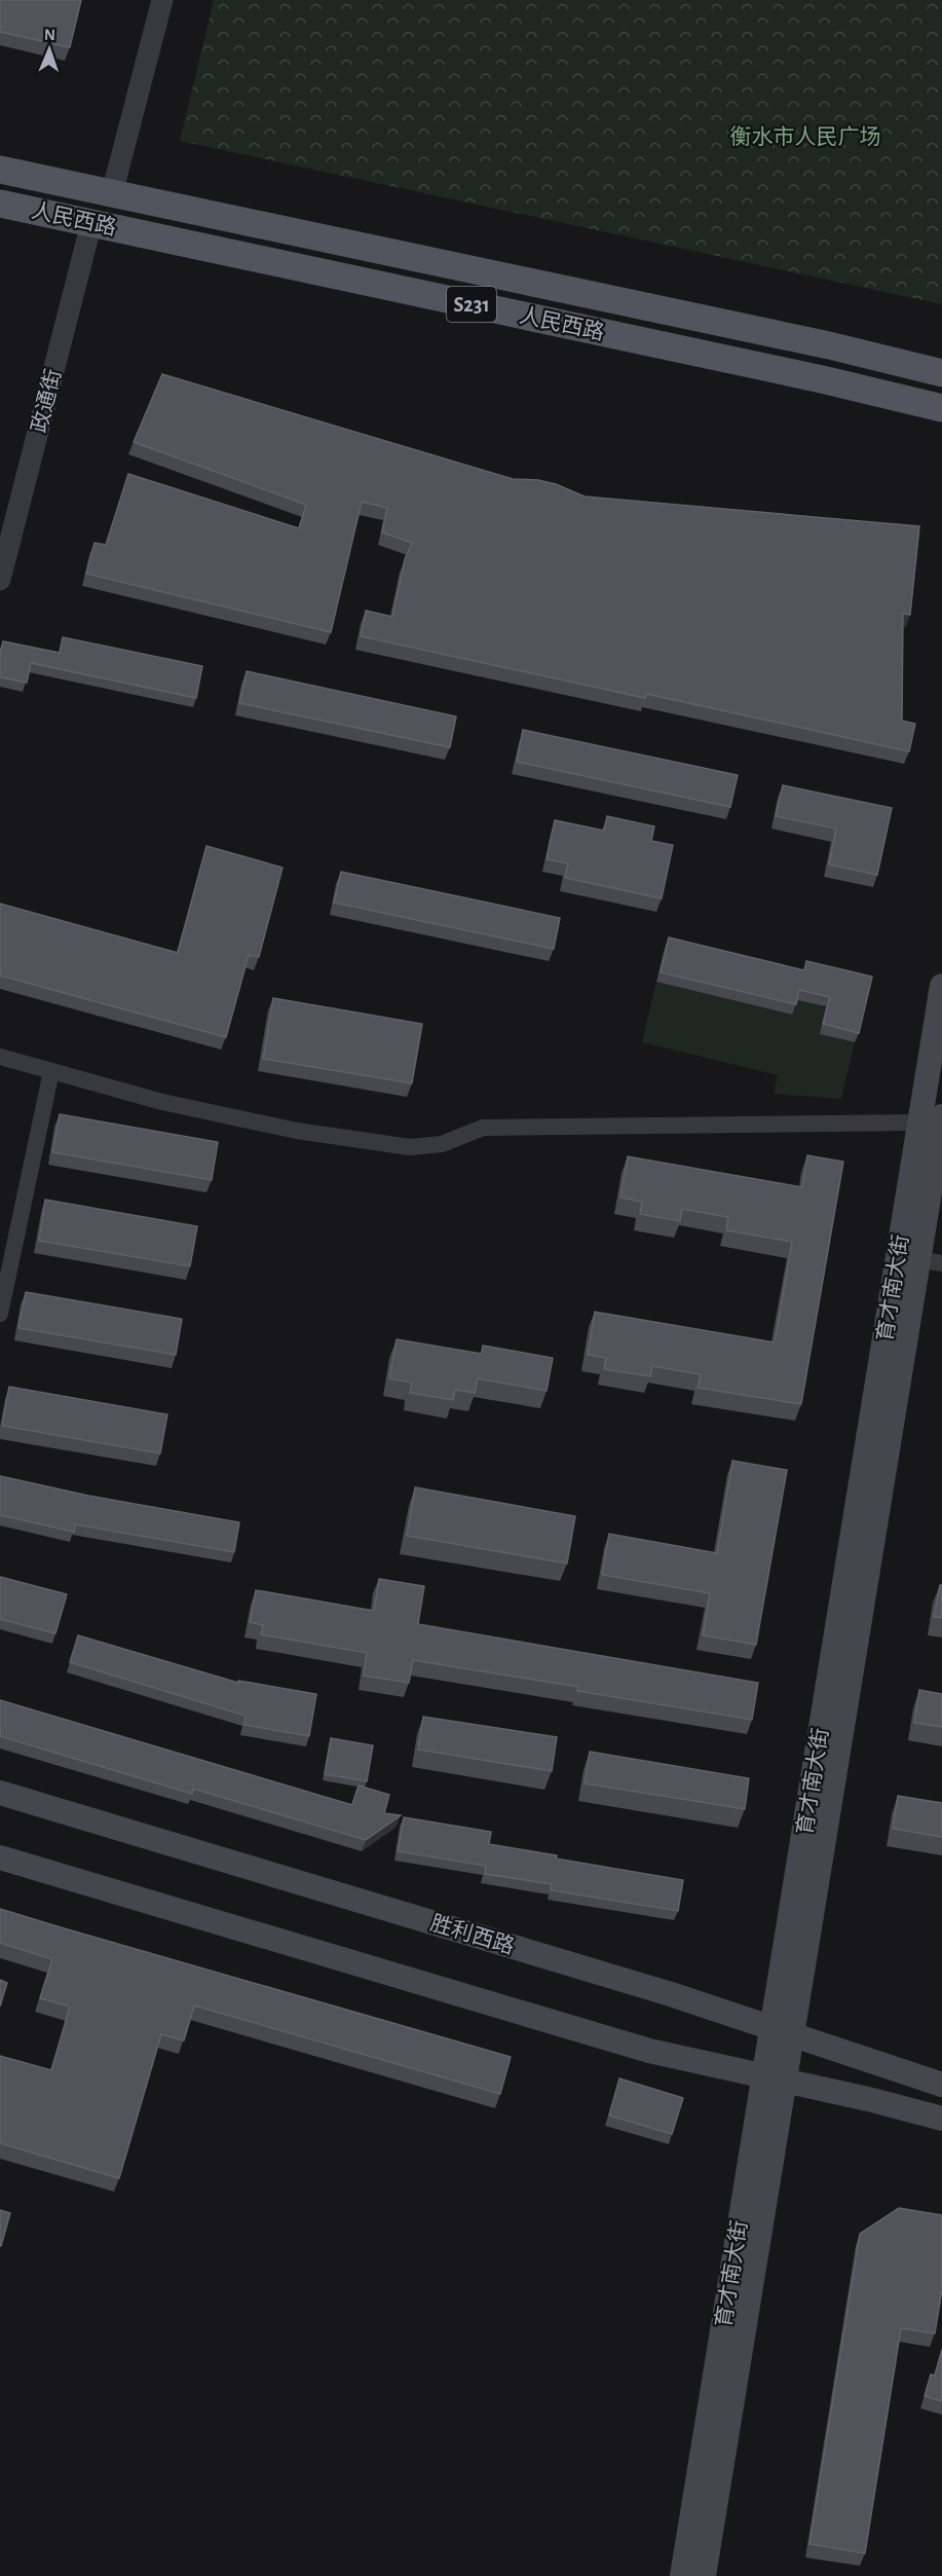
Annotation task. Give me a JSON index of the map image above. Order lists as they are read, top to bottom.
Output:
{
  "streets": {
    "main road": [
      "人民西路",
      "S231",
      "育才南大街",
      "胜利西路"
    ],
    "street": ["政通街"]
  },
  "crossings": [
    ["人民西路", "政通街"],
    ["育才南大街", "胜利西路"]
  ],
  "parks": ["衡水市人民广场"],
  "north": "top"
}
